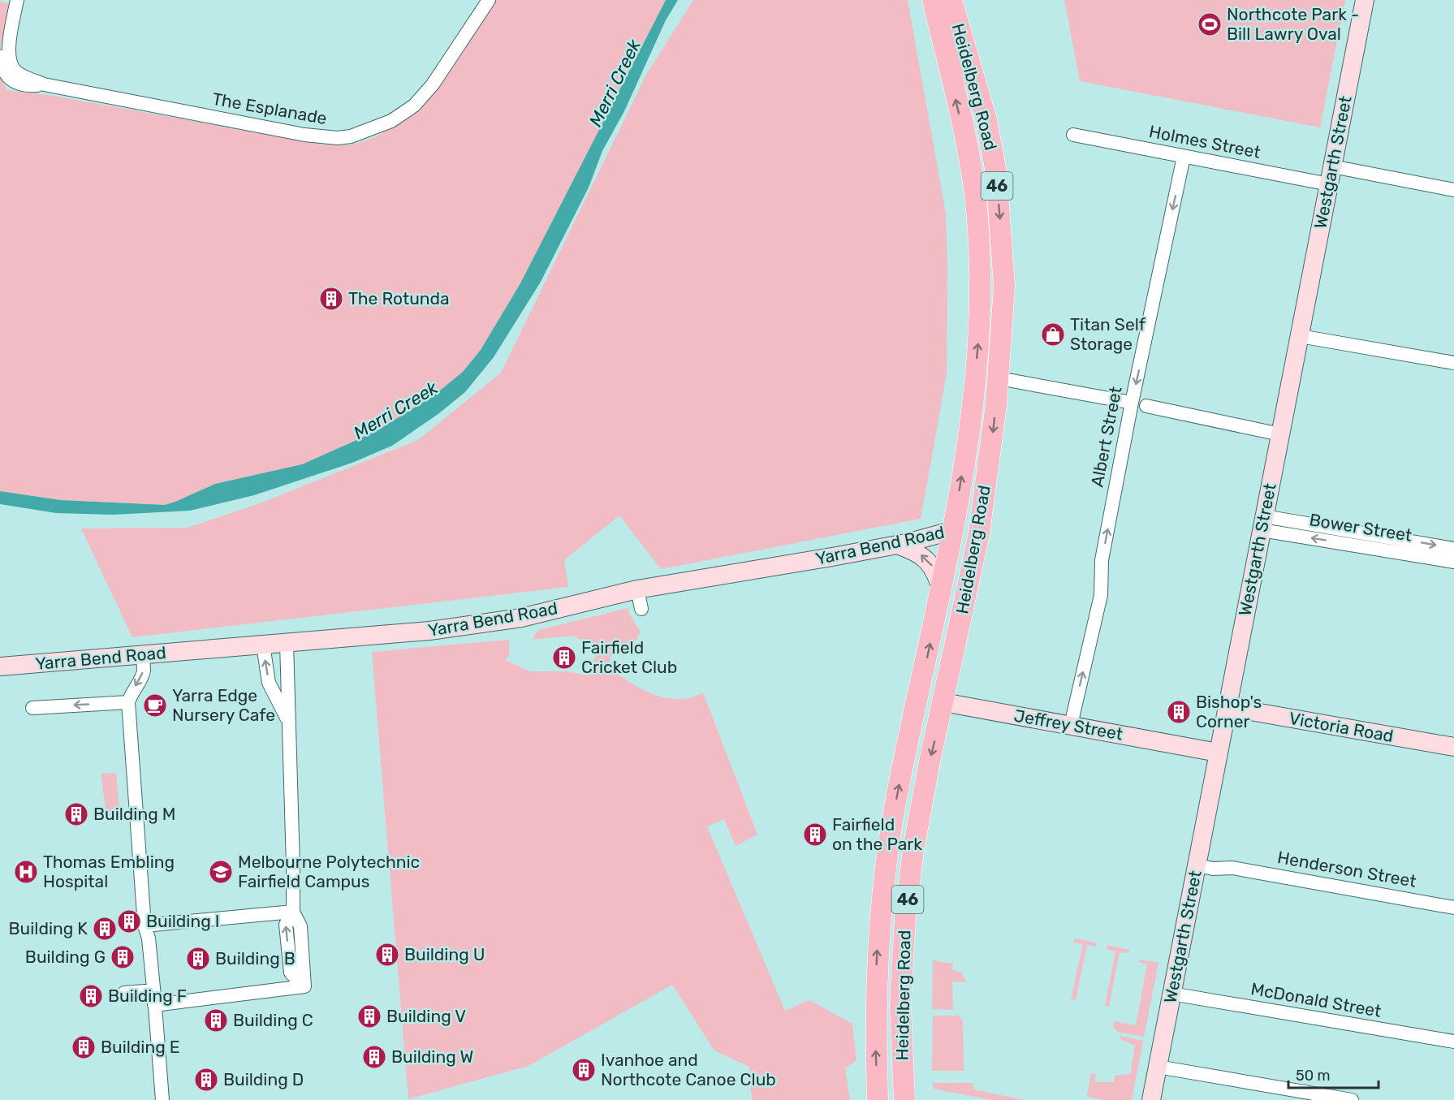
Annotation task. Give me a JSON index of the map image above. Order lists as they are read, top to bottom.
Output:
{
  "streets": {
    "main road": [
      "Heidelberg Road",
      "46",
      "Yarra Bend Road",
      "Jeffrey Street"
    ],
    "street": [
      "The Esplanade",
      "Holmes Street",
      "Westgarth Street",
      "Albert Street",
      "Bower Street",
      "Victoria Road",
      "Henderson Street",
      "McDonald Street"
    ]
  },
  "crossings": [
    ["Heidelberg Road", "Yarra Bend Road"],
    ["Heidelberg Road", "Jeffrey Street"],
    ["Holmes Street", "Westgarth Street"],
    ["Holmes Street", "Albert Street"],
    ["Westgarth Street", "Bower Street"],
    ["Westgarth Street", "Jeffrey Street"],
    ["Westgarth Street", "Victoria Road"],
    ["Westgarth Street", "Henderson Street"],
    ["Westgarth Street", "McDonald Street"],
    ["Albert Street", "Jeffrey Street"]
  ],
  "water": ["Merri Creek"],
  "places": {
    "sports": ["Northcote Park - Bill Lawry Oval"],
    "building": [
      "The Rotunda",
      "Fairfield Cricket Club",
      "Bishop's Corner",
      "Building M",
      "Fairfield on the Park",
      "Building I",
      "Building K",
      "Building U",
      "Building G",
      "Building B",
      "Building F",
      "Building V",
      "Building C",
      "Building E",
      "Building W",
      "Ivanhoe and Northcote Canoe Club",
      "Building D"
    ],
    "shop": ["Titan Self Storage"],
    "cafe": ["Yarra Edge Nursery Cafe"],
    "hospital": ["Thomas Embling Hospital"],
    "school or university": ["Melbourne Polytechnic Fairfield Campus"]
  },
  "scale_bar": "50 m"
}
